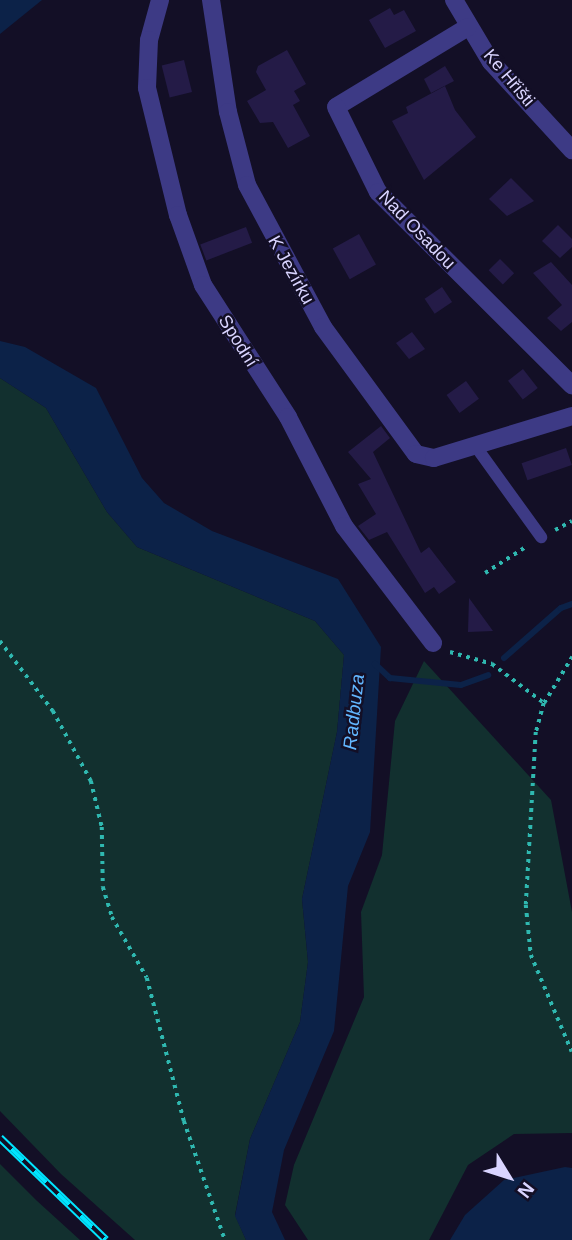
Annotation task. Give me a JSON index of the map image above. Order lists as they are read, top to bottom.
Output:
{
  "streets": {
    "street": [
      "Ke Hřišti",
      "Nad Osadou",
      "K Jezírku",
      "Spodní"
    ]
  },
  "crossings": [
    ["Ke Hřišti", "Nad Osadou"]
  ],
  "water": ["Radbuza"],
  "north": "bottom right"
}
